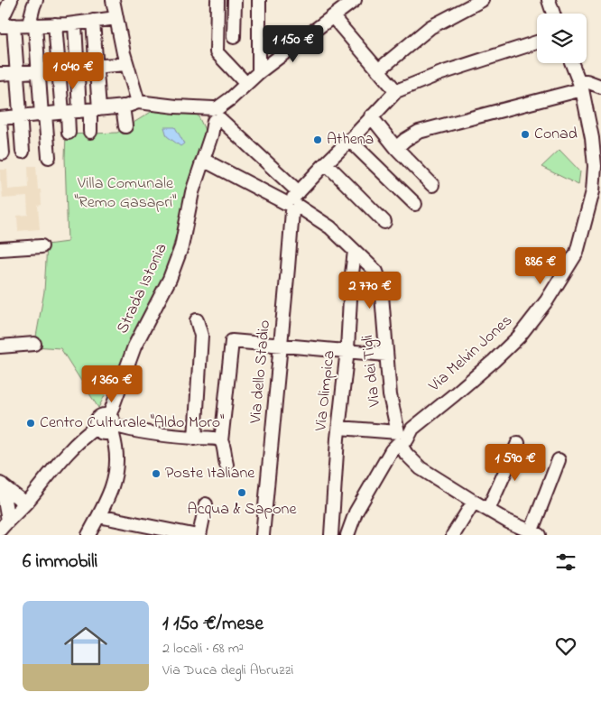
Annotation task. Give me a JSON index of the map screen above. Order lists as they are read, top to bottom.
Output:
{
  "streets": {
    "street": [
      "Strada Istonia",
      "Via Melvin Jones",
      "Via dei Tigli",
      "Via dello Stadio",
      "Via Olimpica"
    ]
  },
  "crossings": [
    ["Via Melvin Jones", "Via dei Tigli"],
    ["Via dei Tigli", "Via dello Stadio"],
    ["Via dei Tigli", "Via Olimpica"]
  ],
  "parks": ["Villa Comunale \"Remo Gasapri\""],
  "places": [
    "Conad",
    "Athena",
    "Centro Culturale \"Aldo Moro\"",
    "Poste Italiane",
    "Acqua & Sapone"
  ],
  "page": {
    "price": [
      "1 150 €",
      "1 040 €",
      "886 €",
      "2 770 €",
      "1 360 €",
      "1 590 €"
    ],
    "heading": "6 immobili",
    "list": [
      {
        "name": "1 150 €/mese",
        "note": "2 locali · 68 m² · Via Duca degli Abruzzi"
      }
    ]
  }
}
